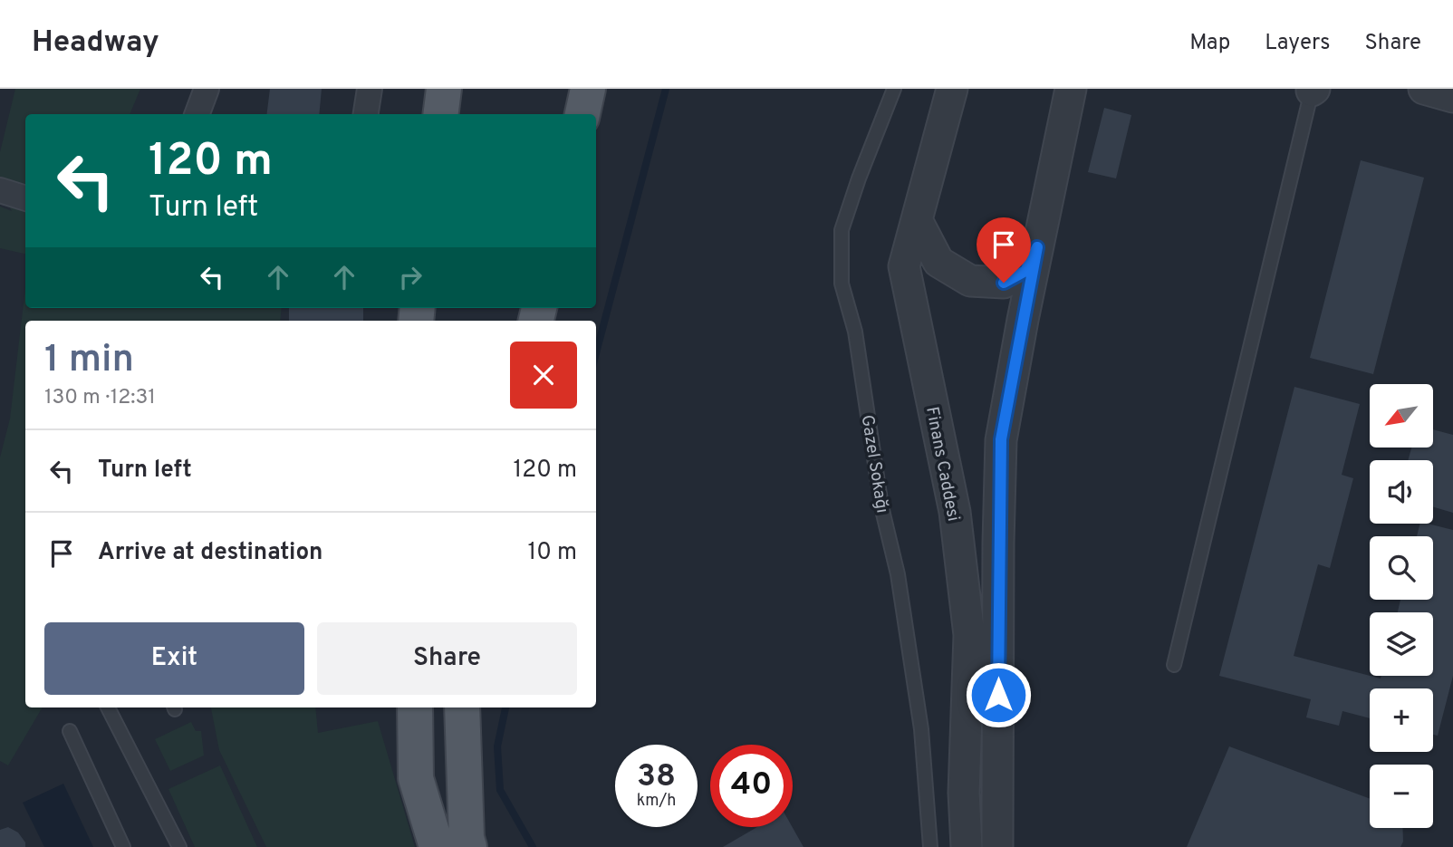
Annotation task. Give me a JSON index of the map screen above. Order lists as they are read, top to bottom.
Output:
{
  "streets": {
    "street": ["Finans Caddesi"],
    "lane": ["Gazel Sokağı"]
  },
  "north": "bottom left",
  "page": {
    "header": "Headway",
    "nav": ["Map", "Layers", "Share"],
    "turn": ["120 m", "Turn left"],
    "heading": ["1 min", "130 m · 12:31"],
    "map_buttons": ["+", "−"],
    "list": [
      {
        "name": "Turn left",
        "value": "120 m"
      },
      {
        "name": "Arrive at destination",
        "value": "10 m"
      }
    ],
    "buttons": ["Exit", "Share"],
    "speed": "38 km/h",
    "limit": "40"
  }
}
